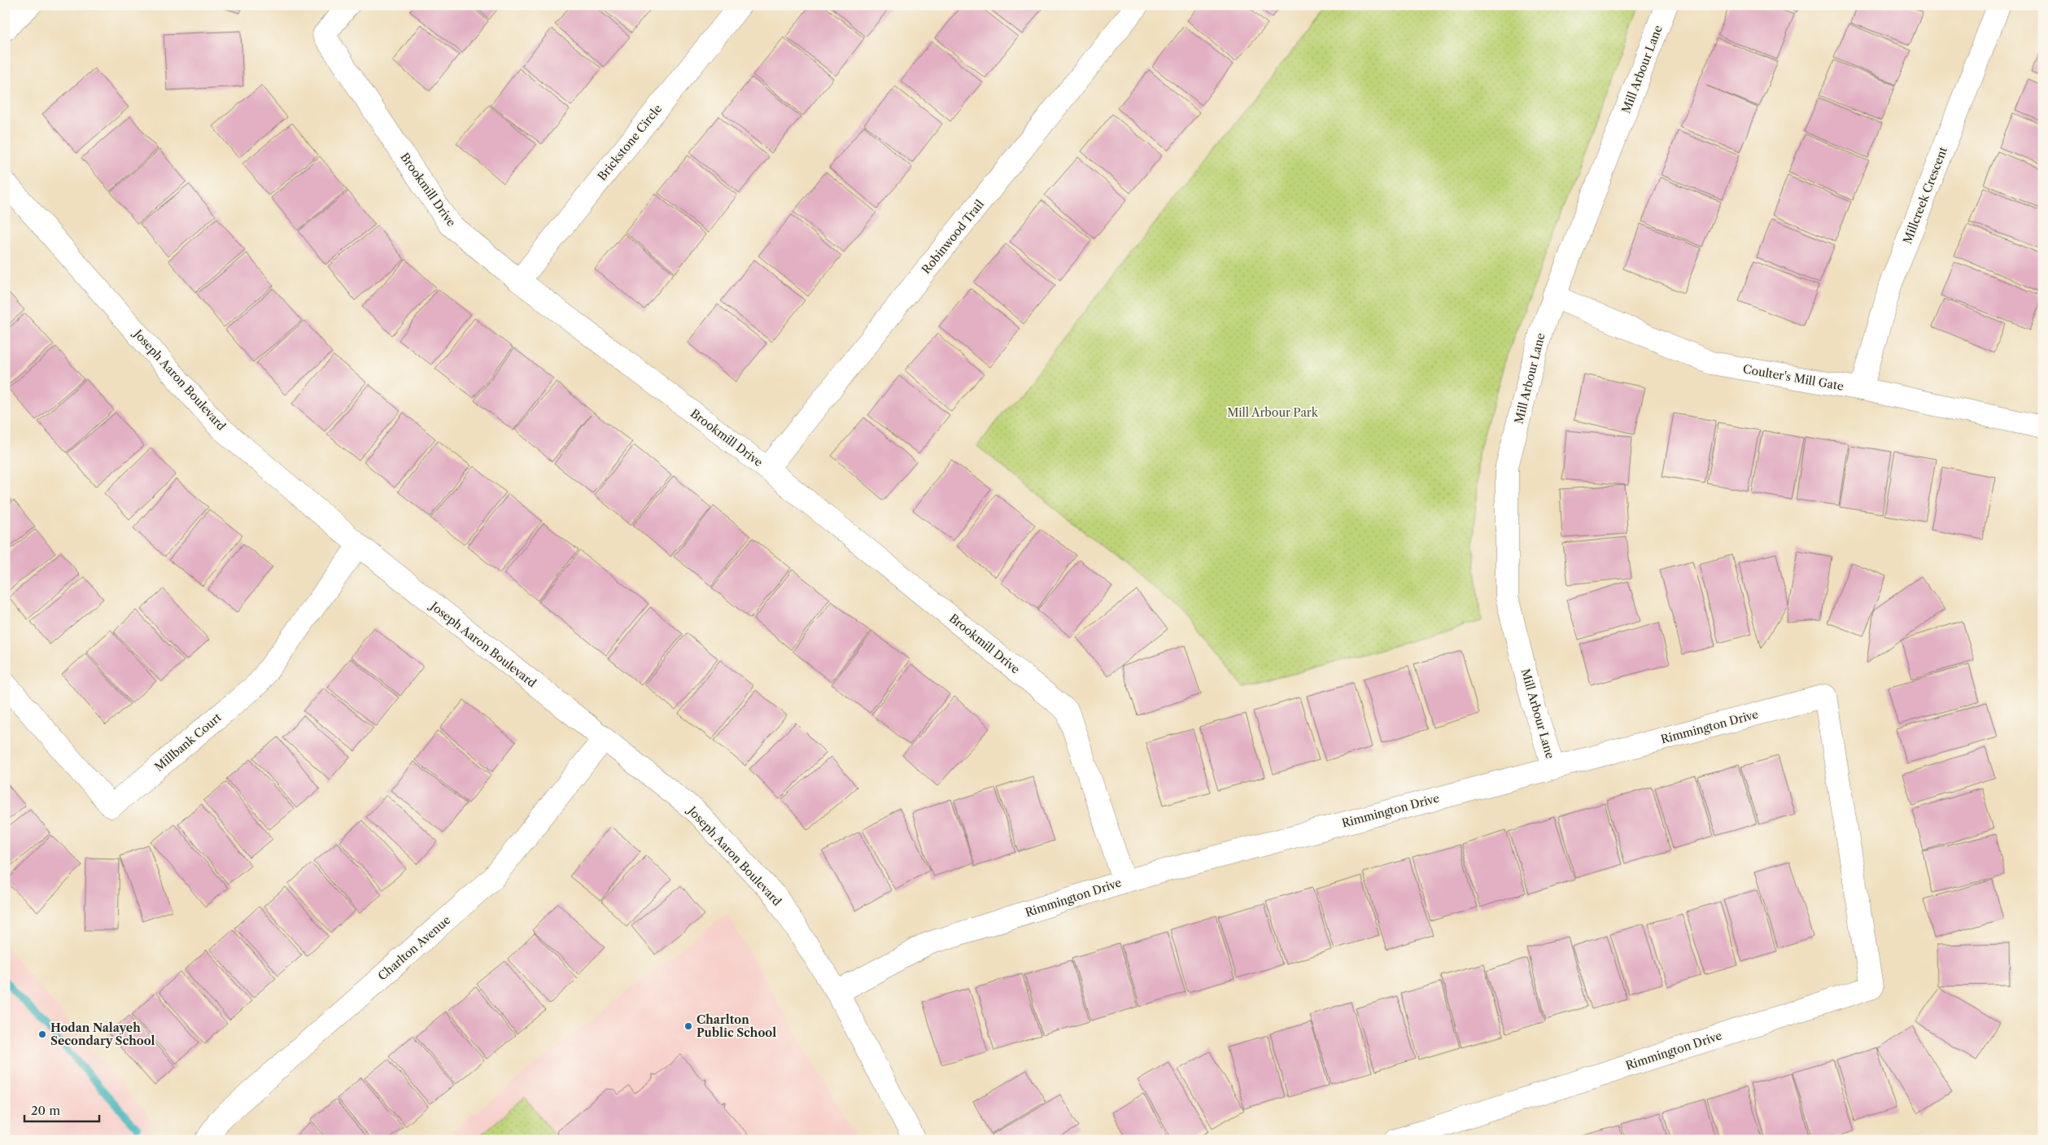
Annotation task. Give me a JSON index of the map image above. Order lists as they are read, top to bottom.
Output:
{
  "streets": {
    "street": [
      "Mill Arbour Lane",
      "Brickstone Circle",
      "Brookmill Drive",
      "Millcreek Crescent",
      "Robinwood Trail",
      "Coulter's Mill Gate",
      "Joseph Aaron Boulevard",
      "Rimmington Drive",
      "Millbank Court",
      "Charlton Avenue"
    ]
  },
  "crossings": [
    ["Mill Arbour Lane", "Coulter's Mill Gate"],
    ["Mill Arbour Lane", "Rimmington Drive"],
    ["Brickstone Circle", "Brookmill Drive"],
    ["Brookmill Drive", "Robinwood Trail"],
    ["Brookmill Drive", "Rimmington Drive"],
    ["Millcreek Crescent", "Coulter's Mill Gate"],
    ["Joseph Aaron Boulevard", "Rimmington Drive"],
    ["Joseph Aaron Boulevard", "Millbank Court"],
    ["Joseph Aaron Boulevard", "Charlton Avenue"]
  ],
  "parks": ["Mill Arbour Park"],
  "places": ["Charlton Public School", "Hodan Nalayeh Secondary School"],
  "scale_bar": "20 m"
}
